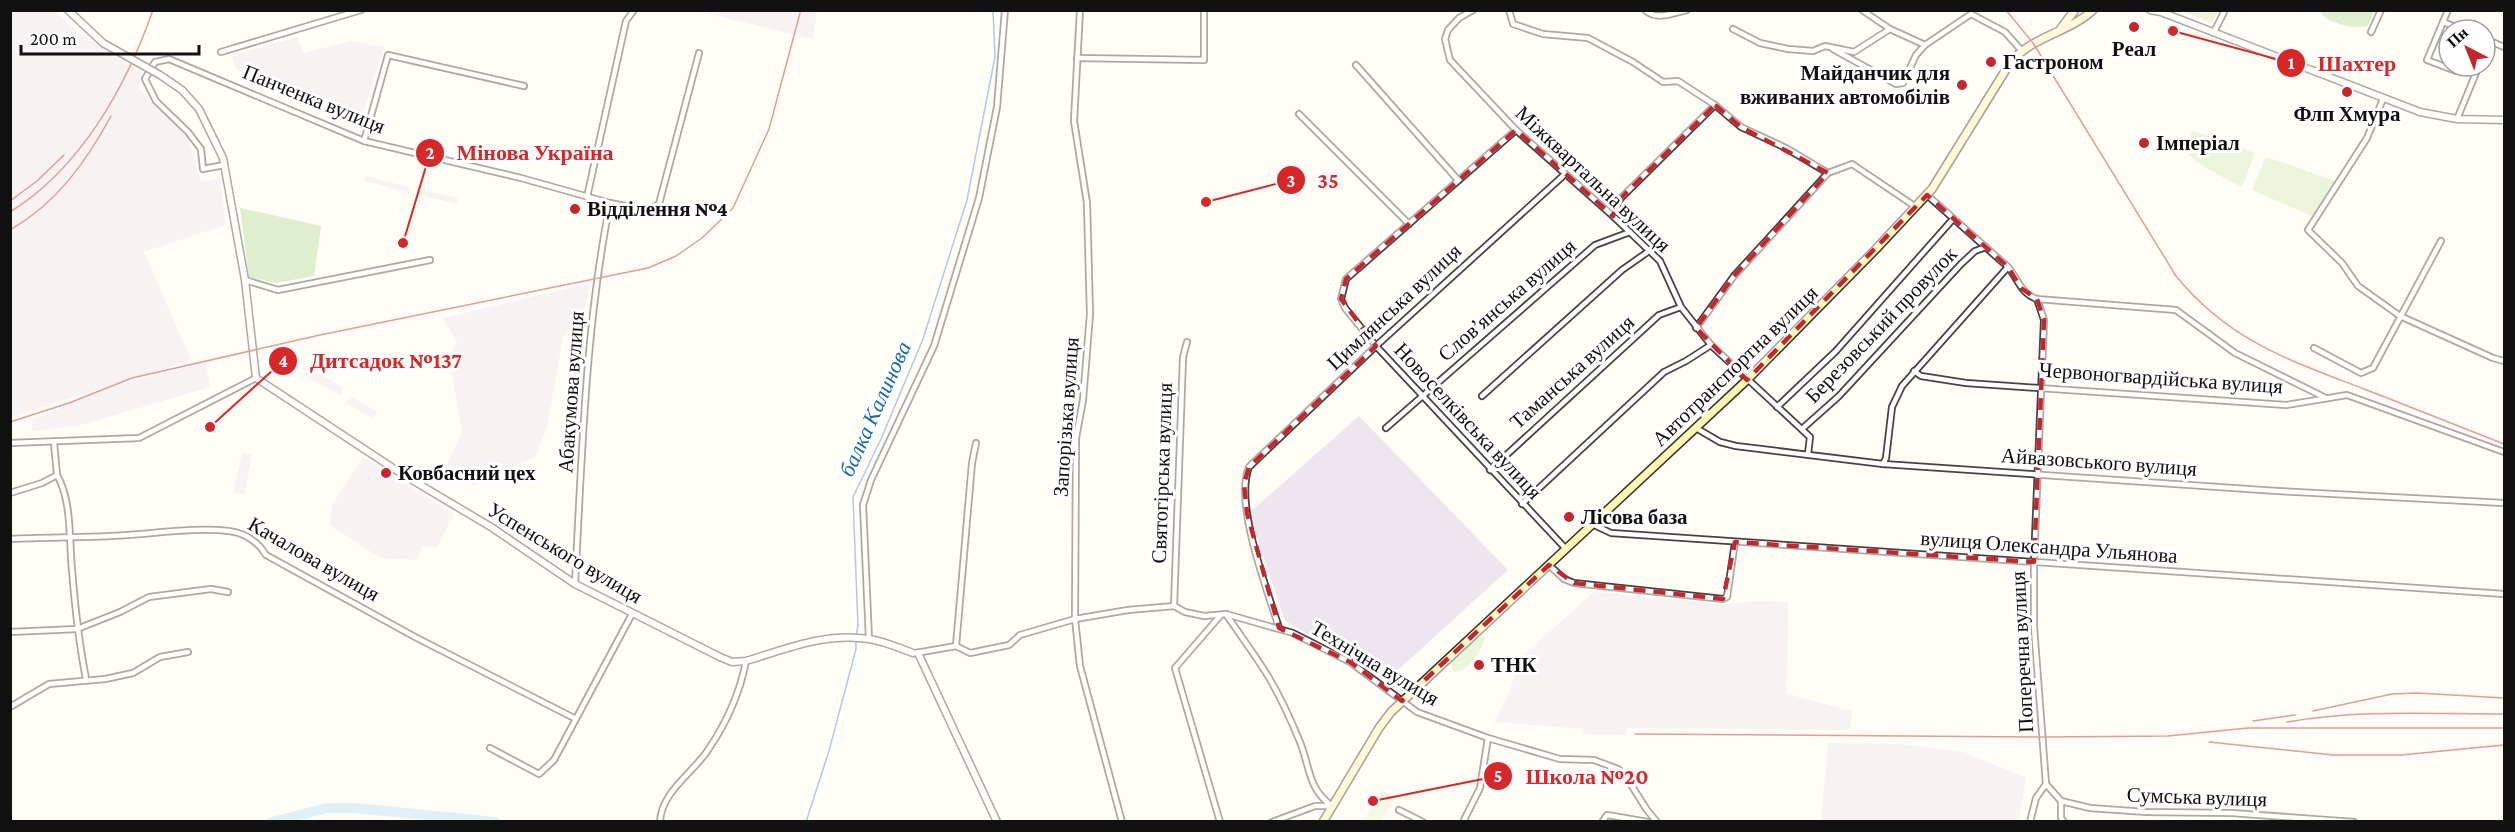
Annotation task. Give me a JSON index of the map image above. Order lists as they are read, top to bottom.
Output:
{
  "streets": {
    "main road": ["Автотранспортна вулиця"],
    "street": [
      "Панченка вулиця",
      "Міжквартальна вулиця",
      "Слов’янська вулиця",
      "Цимлянська вулиця",
      "Березовський провулок",
      "Таманська вулиця",
      "Червоногвардійська вулиця",
      "Абакумова вулиця",
      "Запорізька вулиця",
      "Новоселківська вулиця",
      "Айвазовського вулиця",
      "Святогірська вулиця",
      "вулиця Олександра Ульянова",
      "Успенського вулиця",
      "Качалова вулиця",
      "Поперечна вулиця",
      "Технічна вулиця",
      "Сумська вулиця"
    ]
  },
  "crossings": [
    ["Панченка вулиця", "Абакумова вулиця"],
    ["Міжквартальна вулиця", "Слов’янська вулиця"],
    ["Міжквартальна вулиця", "Цимлянська вулиця"],
    ["Міжквартальна вулиця", "Березовський провулок"],
    ["Міжквартальна вулиця", "Автотранспортна вулиця"],
    ["Міжквартальна вулиця", "Таманська вулиця"],
    ["Слов’янська вулиця", "Новоселківська вулиця"],
    ["Цимлянська вулиця", "Новоселківська вулиця"],
    ["Цимлянська вулиця", "Технічна вулиця"],
    ["Автотранспортна вулиця", "Новоселківська вулиця"],
    ["Автотранспортна вулиця", "Айвазовського вулиця"],
    ["Автотранспортна вулиця", "вулиця Олександра Ульянова"],
    ["Автотранспортна вулиця", "Технічна вулиця"],
    ["Таманська вулиця", "Новоселківська вулиця"],
    ["Червоногвардійська вулиця", "Поперечна вулиця"],
    ["Абакумова вулиця", "Успенського вулиця"],
    ["Запорізька вулиця", "Технічна вулиця"],
    ["Айвазовського вулиця", "Поперечна вулиця"],
    ["Святогірська вулиця", "Технічна вулиця"],
    ["вулиця Олександра Ульянова", "Поперечна вулиця"],
    ["Успенського вулиця", "Технічна вулиця"]
  ],
  "water": ["балка Калинова"],
  "places": [
    "Реал",
    "Шахтер",
    "Гастроном",
    "Майданчик для вживаних автомобілів",
    "Флп Хмура",
    "Імперіал",
    "35",
    "Відділення №4",
    "Мінова Україна",
    "Дитсадок №137",
    "Ковбасний цех",
    "Лісова база",
    "ТНК",
    "Школа №20"
  ],
  "scale_bar": "200 m",
  "north": "top left"
}
